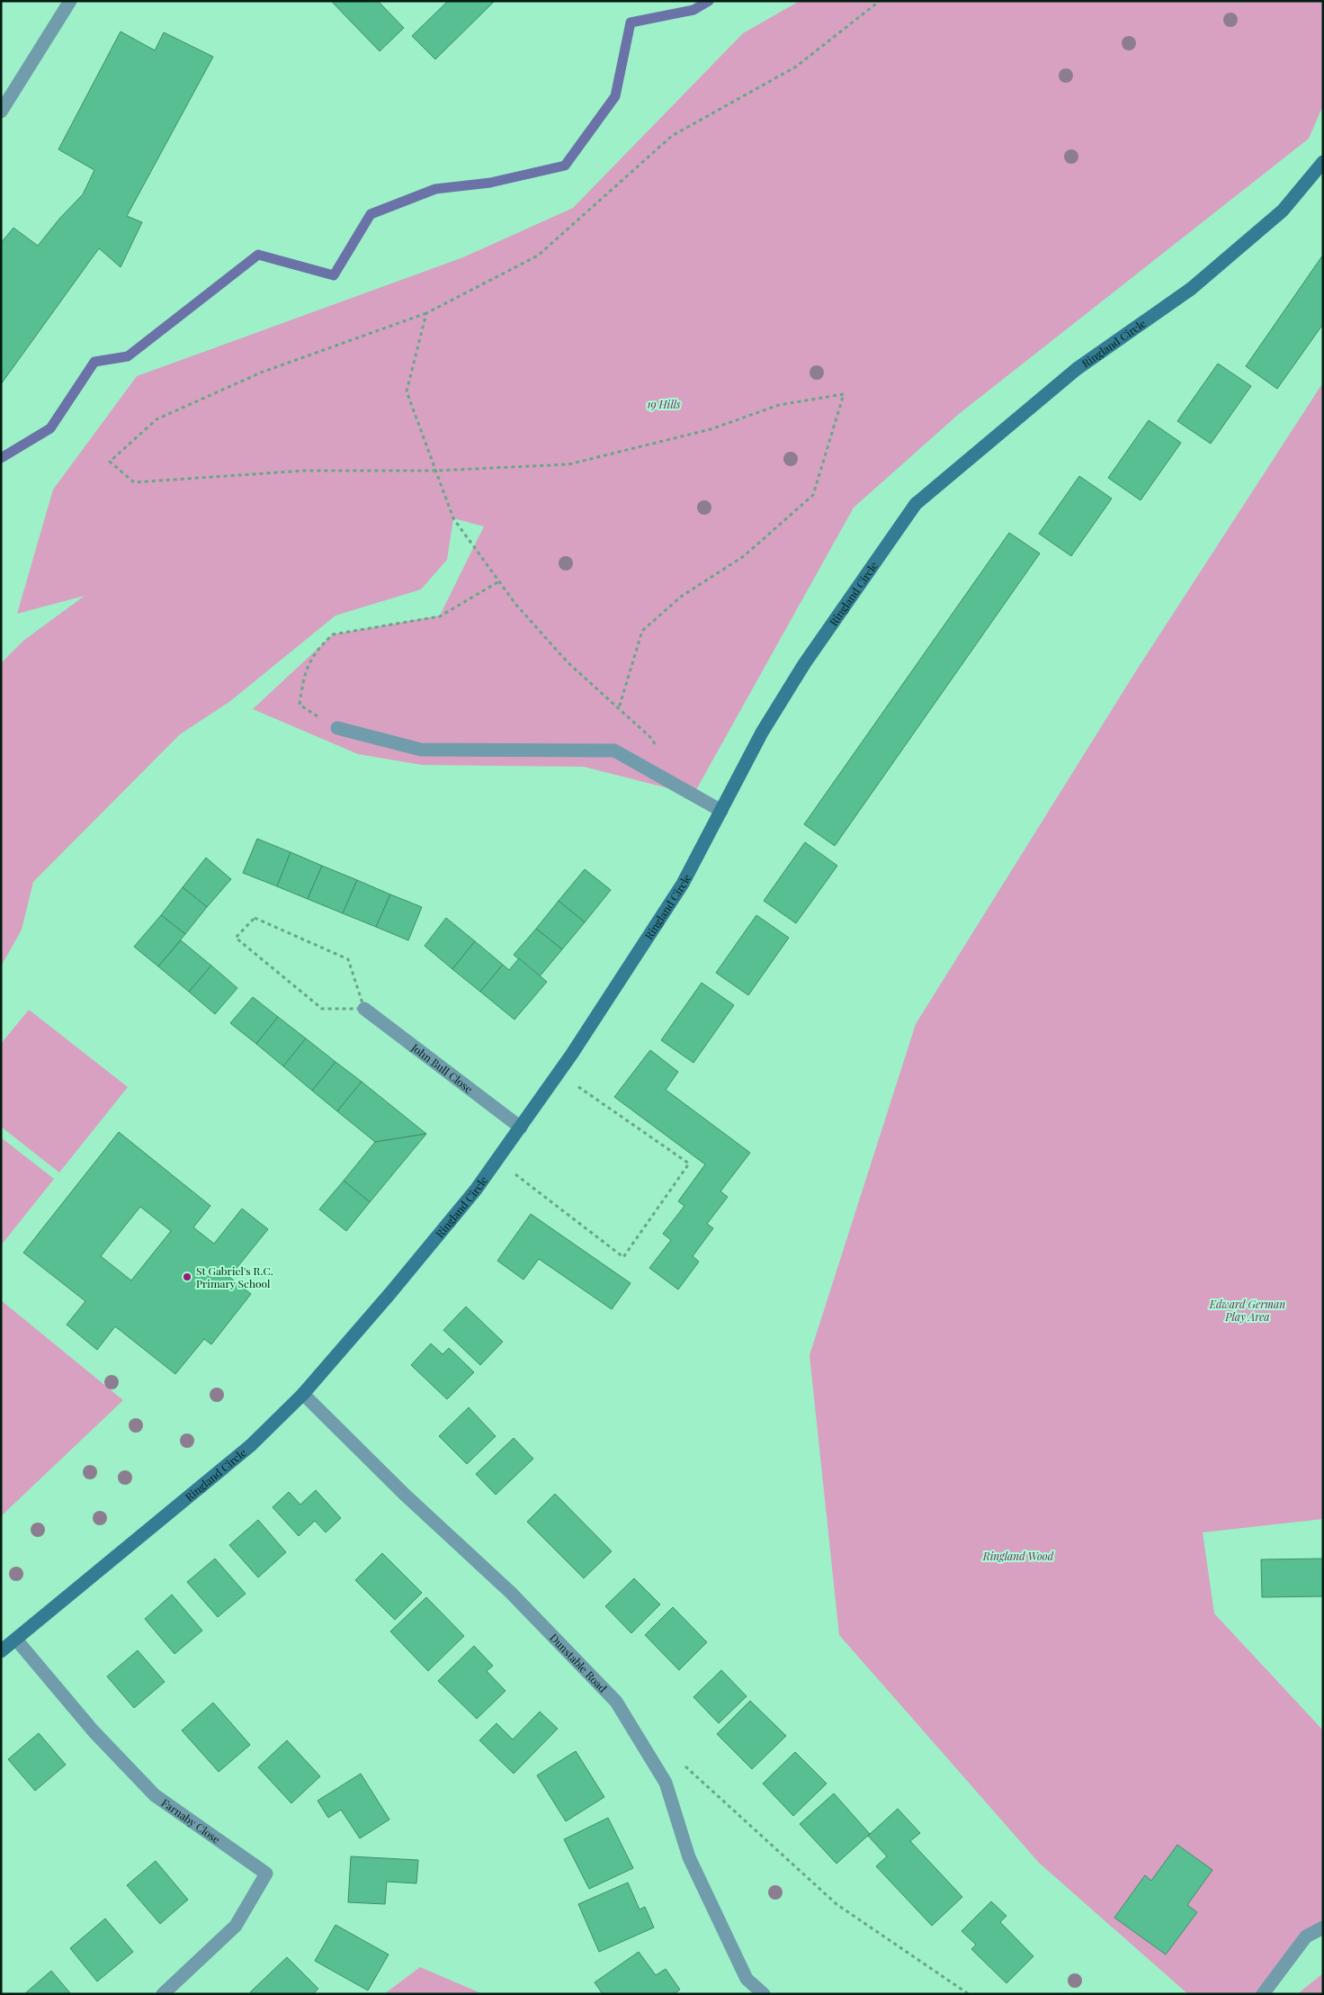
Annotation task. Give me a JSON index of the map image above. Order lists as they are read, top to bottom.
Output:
{
  "streets": {
    "street": [
      "Ringland Circle",
      "John Bull Close",
      "Dunstable Road",
      "Farnaby Close"
    ]
  },
  "crossings": [
    ["Ringland Circle", "John Bull Close"],
    ["Ringland Circle", "Dunstable Road"],
    ["Ringland Circle", "Farnaby Close"]
  ],
  "parks": ["19 Hills", "Edward German Play Area", "Ringland Wood"],
  "places": ["St Gabriel's R.C. Primary School"]
}
